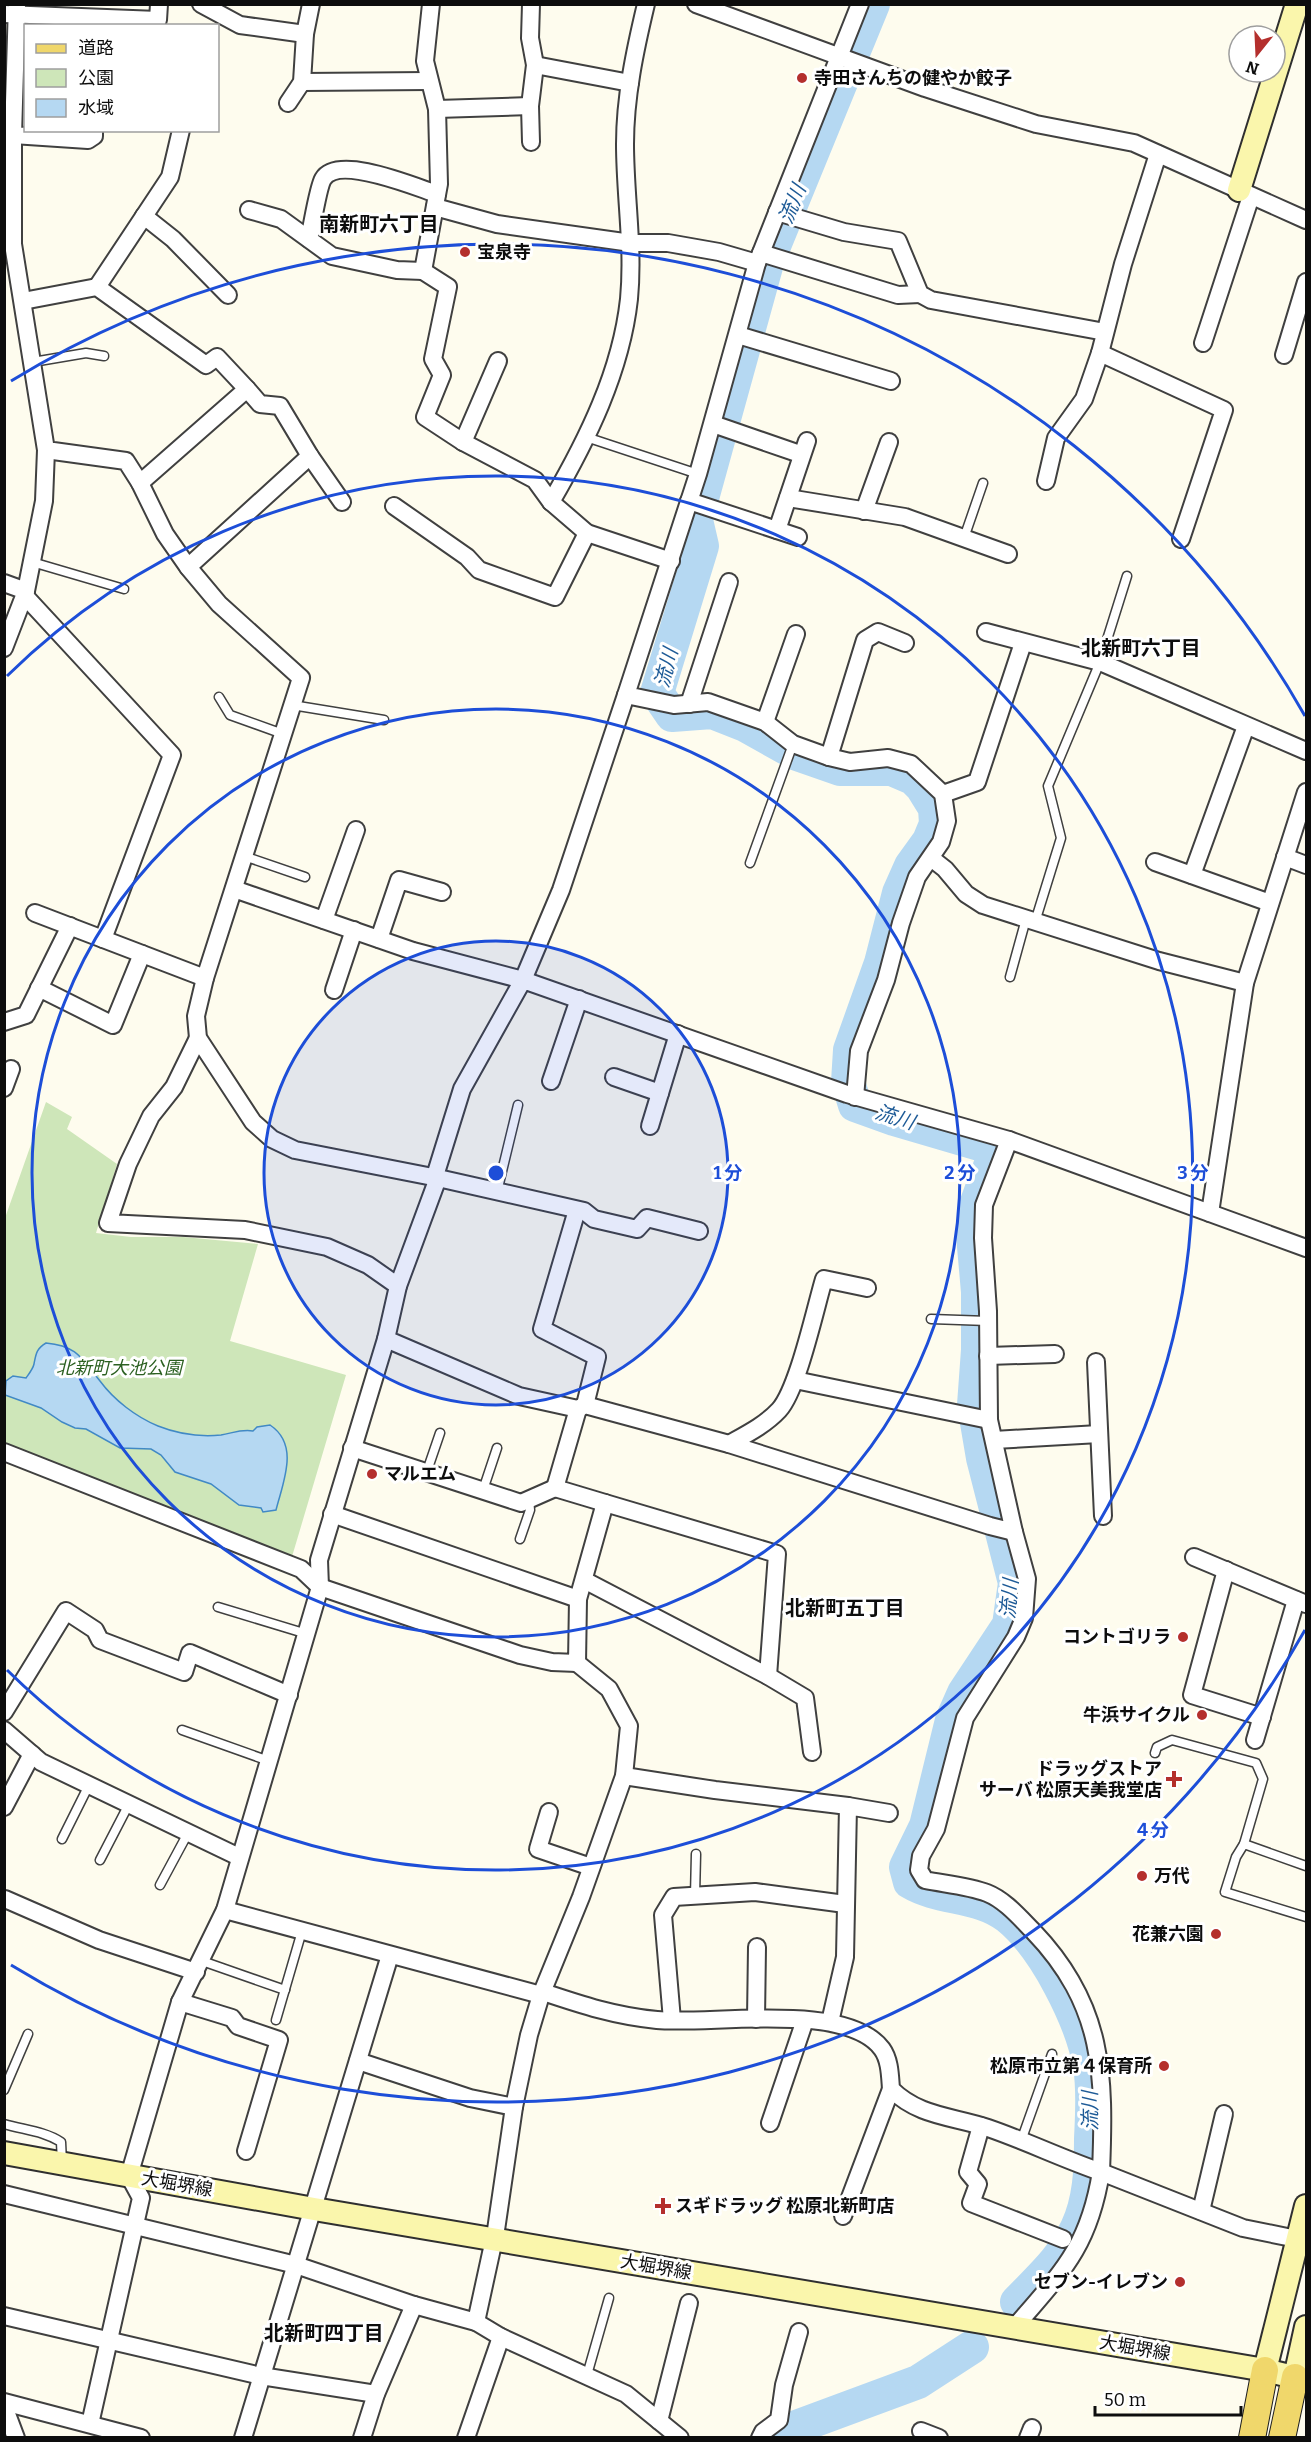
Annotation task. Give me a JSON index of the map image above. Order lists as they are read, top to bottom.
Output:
{
  "streets": {
    "main road": ["大堀堺線"]
  },
  "districts": [
    "南新町六丁目",
    "北新町六丁目",
    "北新町五丁目",
    "北新町四丁目"
  ],
  "water": ["流川"],
  "parks": ["北新町大池公園"],
  "places": {
    "other": [
      "寺田さんちの健やか餃子",
      "宝泉寺",
      "マルエム",
      "コントゴリラ",
      "牛浜サイクル",
      "万代",
      "花兼六園",
      "松原市立第４保育所",
      "セブン-イレブン"
    ],
    "health": ["ドラッグストア サーバ 松原天美我堂店", "スギドラッグ 松原北新町店"]
  },
  "legend": ["道路", "公園", "水域"],
  "scale_bar": "50 m",
  "north": "bottom",
  "rings": [
    "1 分",
    "2 分",
    "3 分",
    "4 分"
  ]
}
